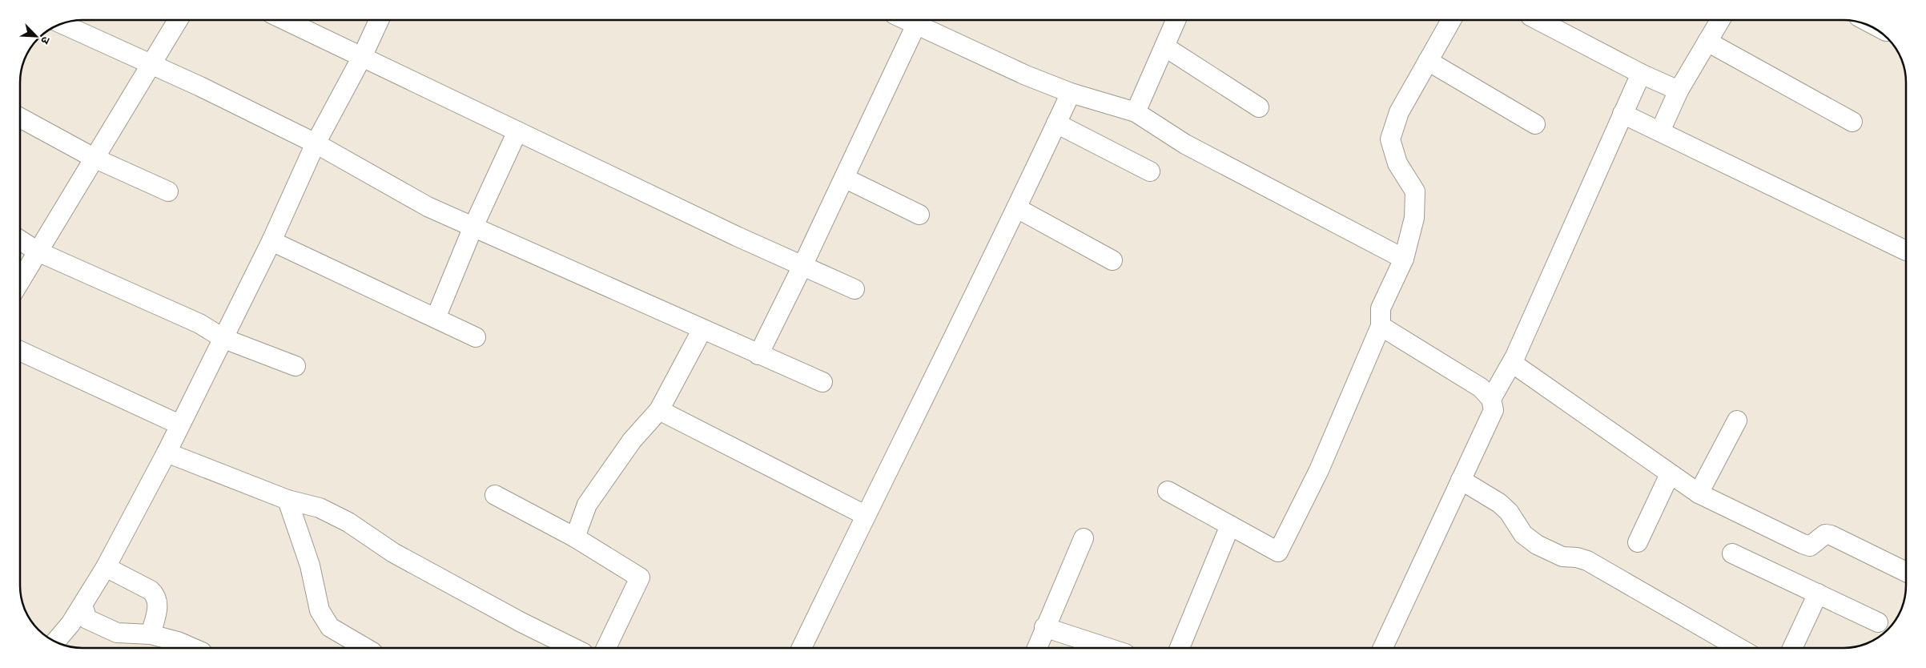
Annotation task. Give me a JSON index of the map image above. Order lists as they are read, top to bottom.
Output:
{
  "north": "bottom right"
}
